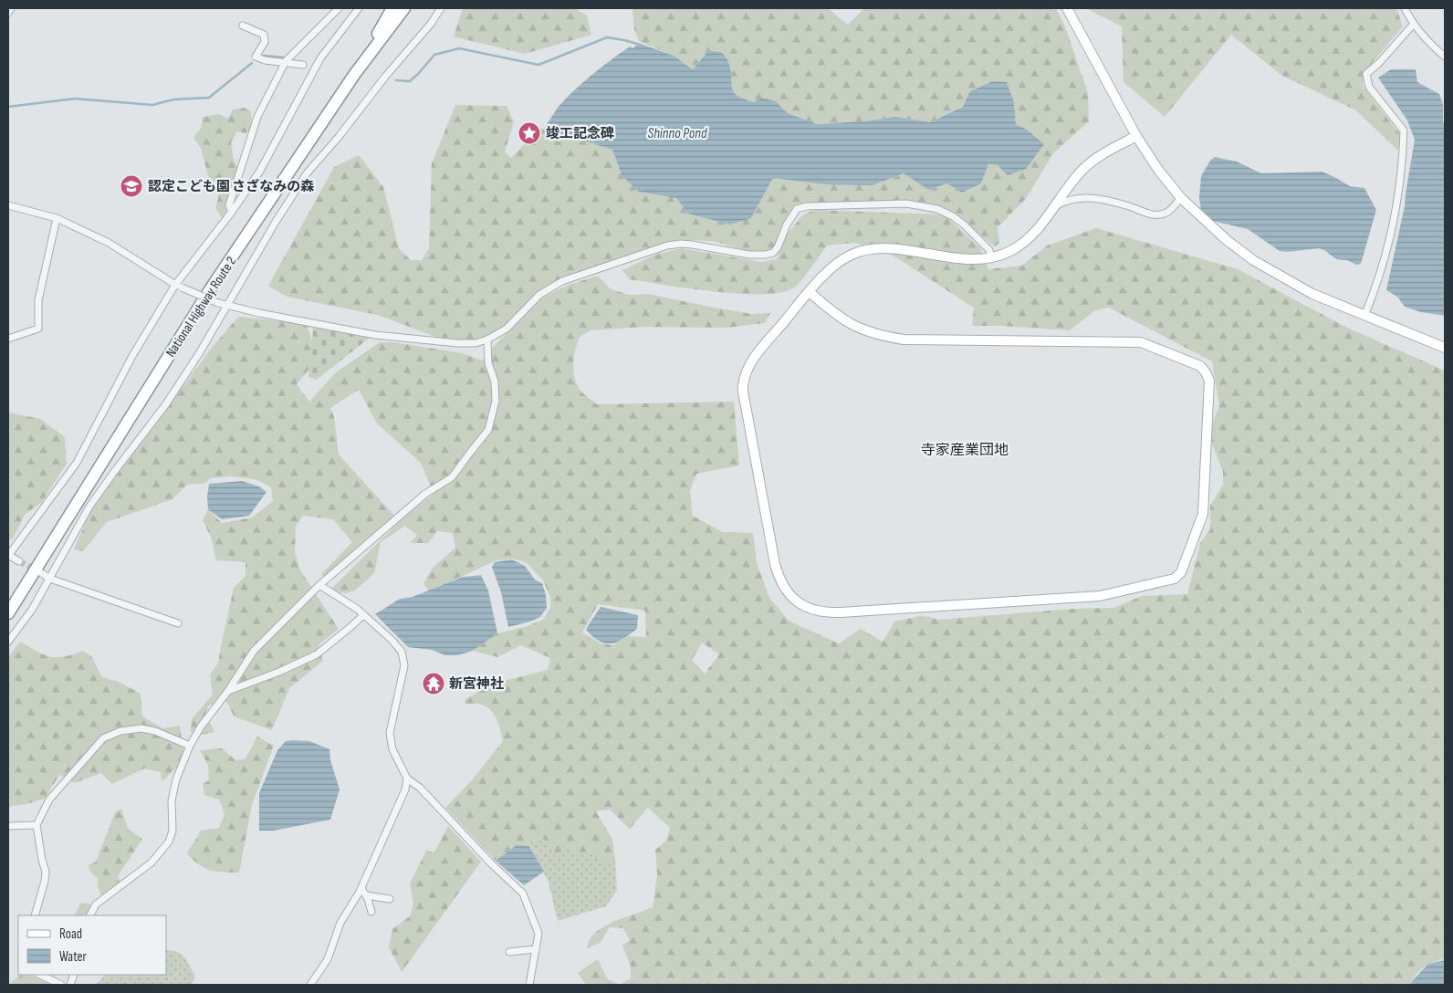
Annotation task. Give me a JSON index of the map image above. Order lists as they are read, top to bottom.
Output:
{
  "streets": {
    "highway": ["National Highway Route 2"]
  },
  "districts": ["寺家産業団地"],
  "water": ["Shinno Pond"],
  "places": {
    "place": ["竣工記念碑"],
    "school or university": ["認定こども園 さざなみの森"],
    "temple": ["新宮神社"]
  },
  "legend": ["Road", "Water"]
}
